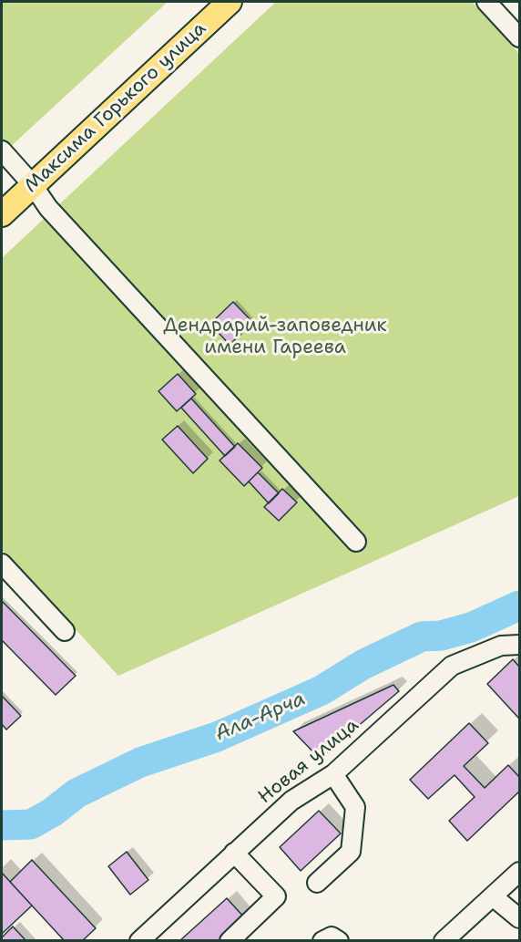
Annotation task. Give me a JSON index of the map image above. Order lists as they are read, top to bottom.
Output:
{
  "streets": {
    "main road": ["Максима Горького улица"],
    "street": ["Новая улица"]
  },
  "water": ["Ала-Арча"],
  "parks": ["Дендрарий-заповедник имени Гареева"]
}
